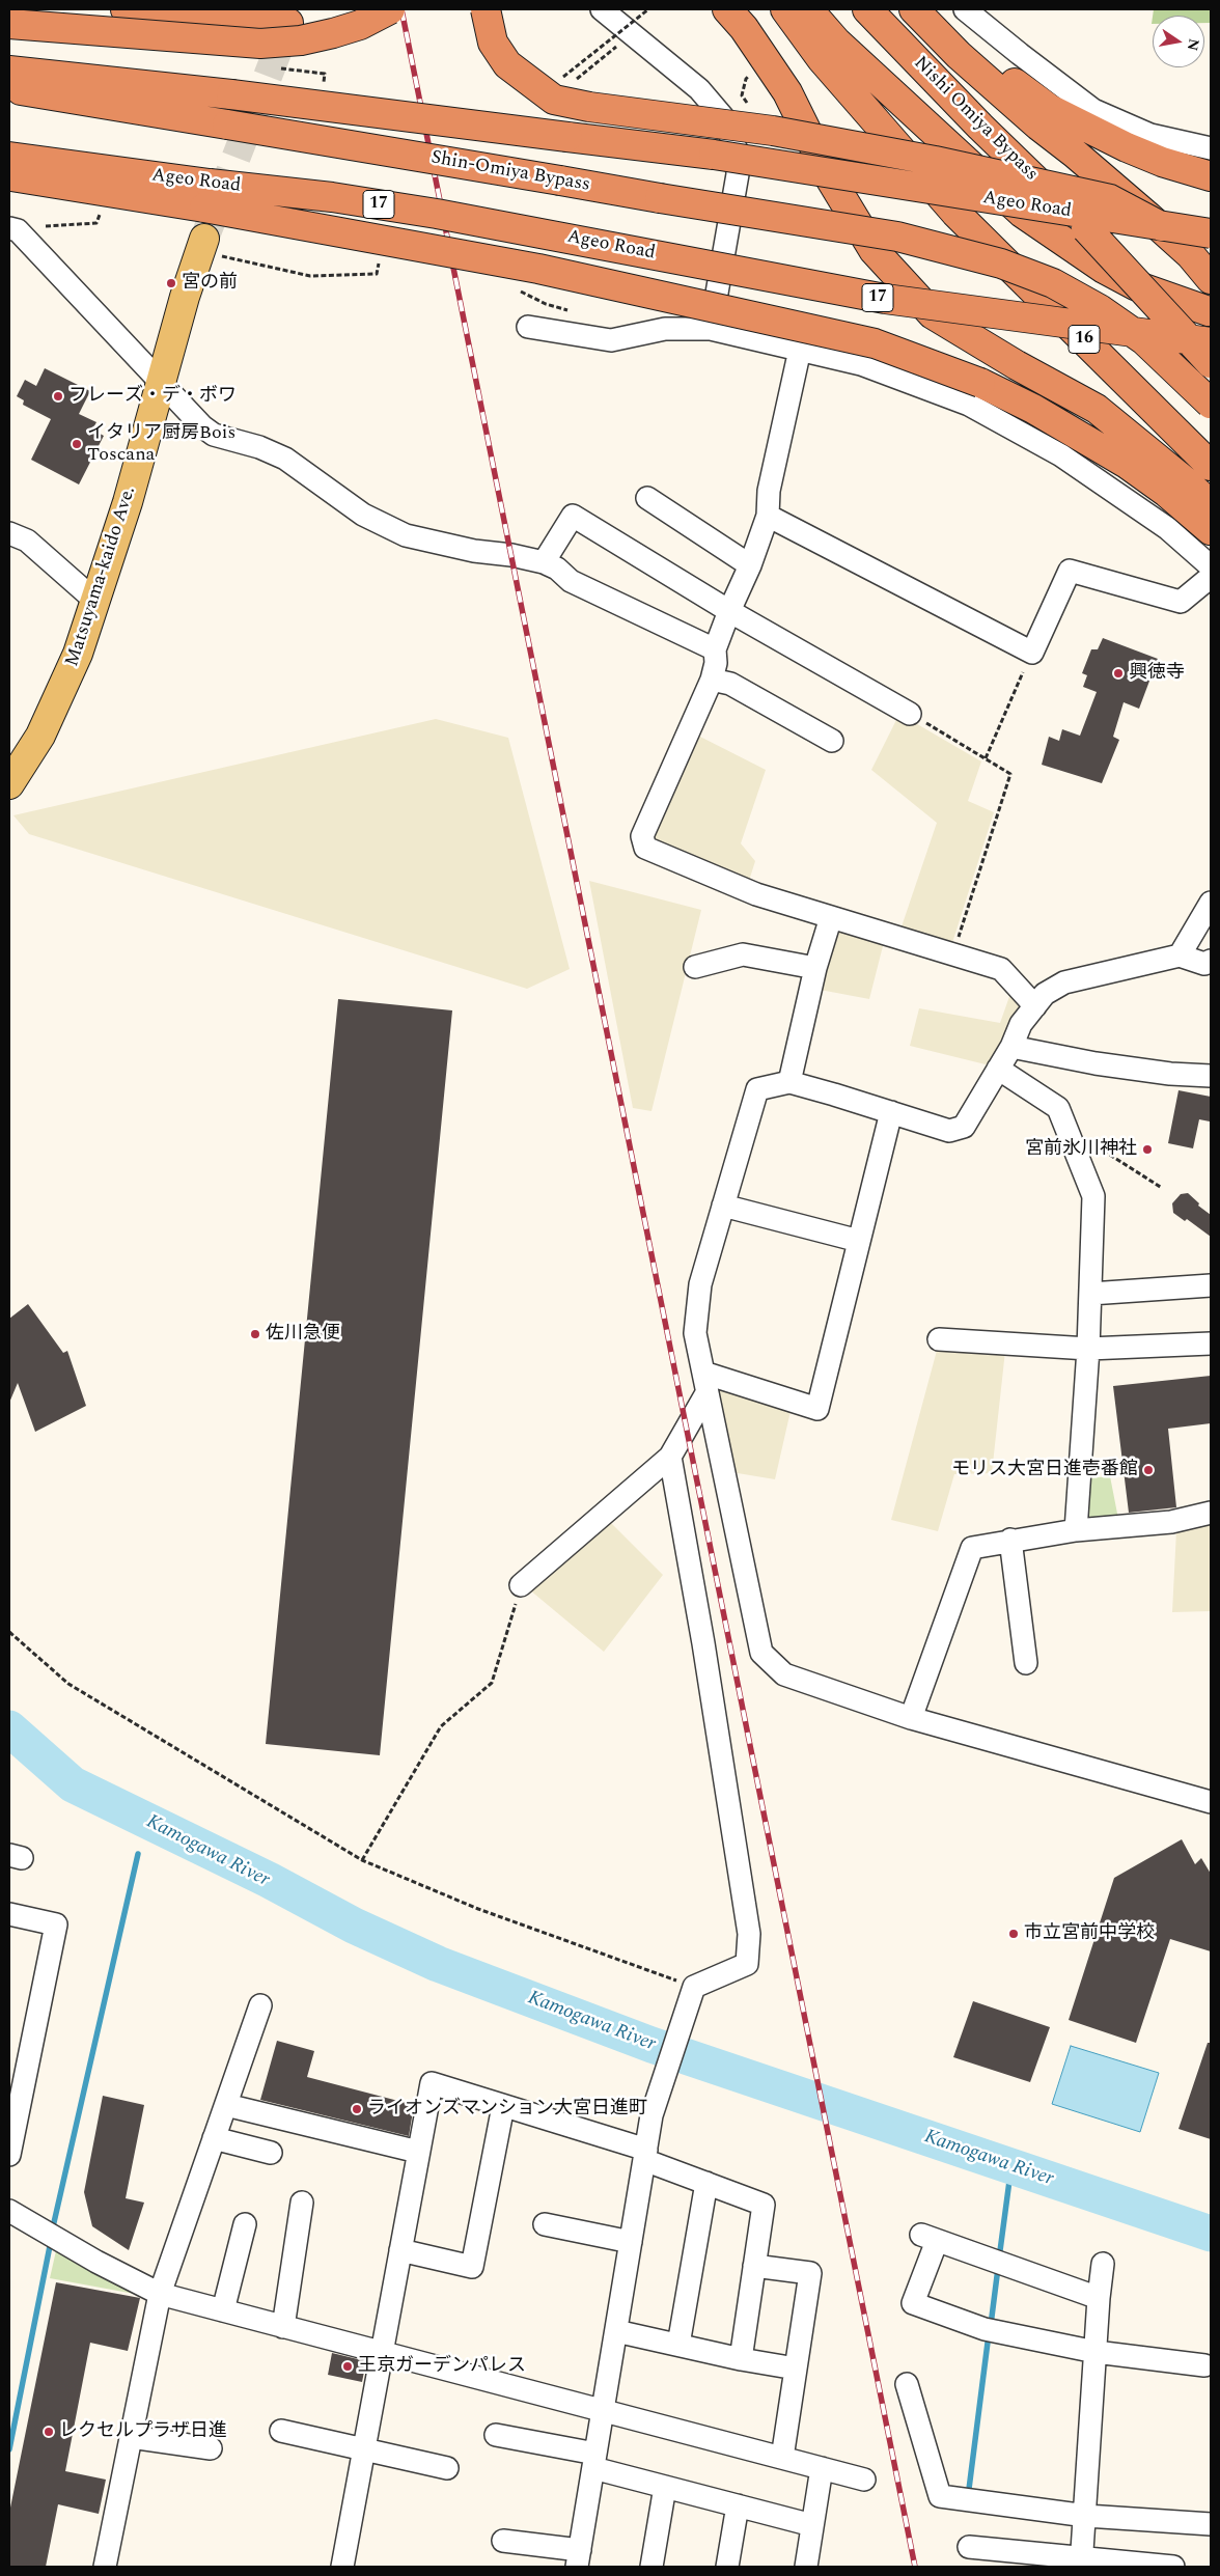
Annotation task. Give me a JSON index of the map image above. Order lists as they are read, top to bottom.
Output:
{
  "streets": {
    "highway": [
      "Nishi Omiya Bypass",
      "Shin-Omiya Bypass",
      "Ageo Road",
      "17",
      "16"
    ],
    "main road": ["Matsuyama-kaido Ave."]
  },
  "crossings": [
    ["Ageo Road", "17"]
  ],
  "water": ["Kamogawa River"],
  "places": [
    "宮の前",
    "フレーズ・デ・ボワ",
    "イタリア厨房Bois Toscana",
    "興徳寺",
    "宮前氷川神社",
    "佐川急便",
    "モリス大宮日進壱番館",
    "市立宮前中学校",
    "ライオンズマンション大宮日進町",
    "王京ガーデンパレス",
    "レクセルプラザ日進"
  ],
  "north": "right"
}
